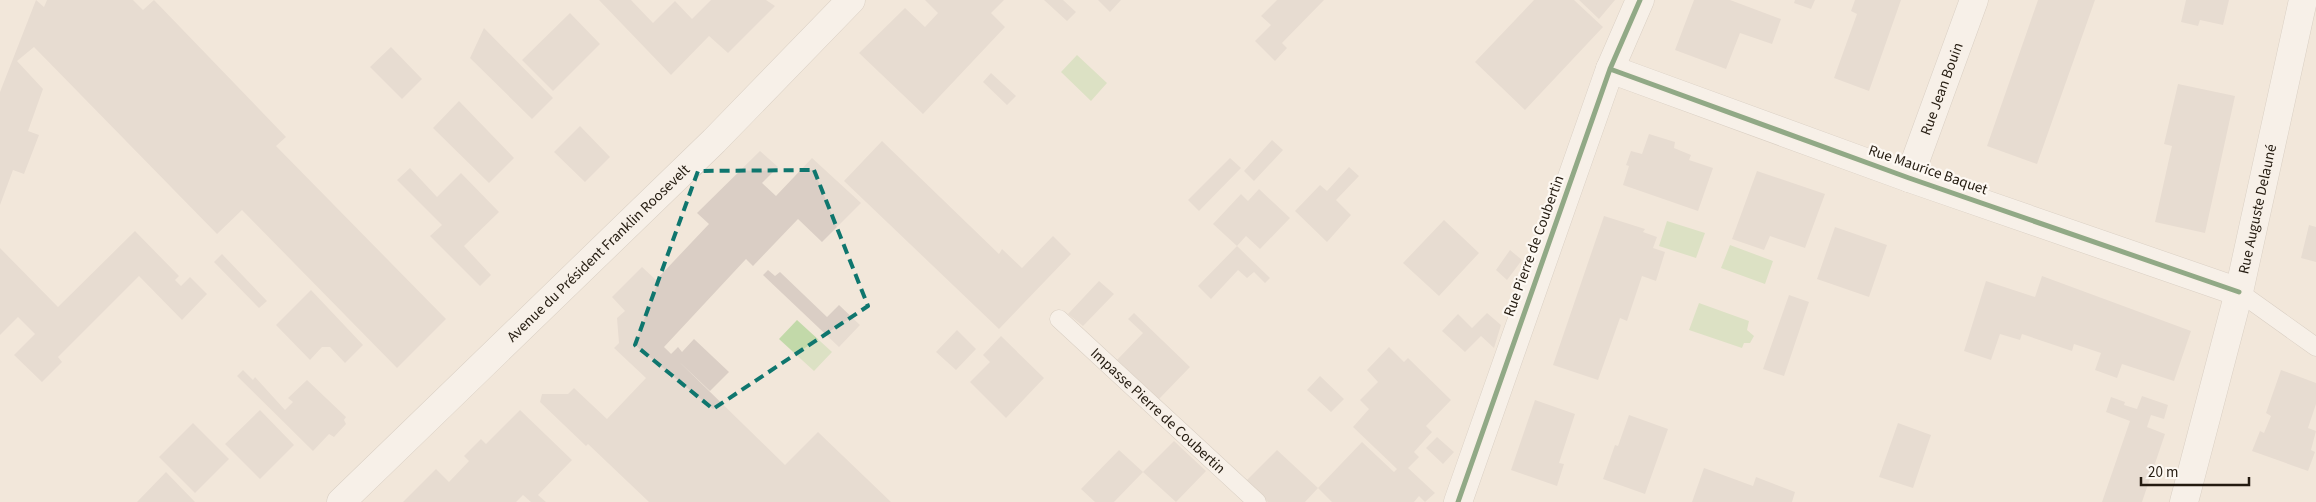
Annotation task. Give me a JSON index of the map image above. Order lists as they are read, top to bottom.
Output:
{
  "streets": {
    "street": [
      "Rue Jean Bouin",
      "Rue Maurice Baquet",
      "Rue Auguste Delauné",
      "Rue Pierre de Coubertin",
      "Avenue du Président Franklin Roosevelt"
    ],
    "lane": ["Impasse Pierre de Coubertin"]
  },
  "crossings": [
    ["Rue Jean Bouin", "Rue Maurice Baquet"],
    ["Rue Maurice Baquet", "Rue Auguste Delauné"],
    ["Rue Maurice Baquet", "Rue Pierre de Coubertin"]
  ],
  "scale_bar": "20 m"
}
